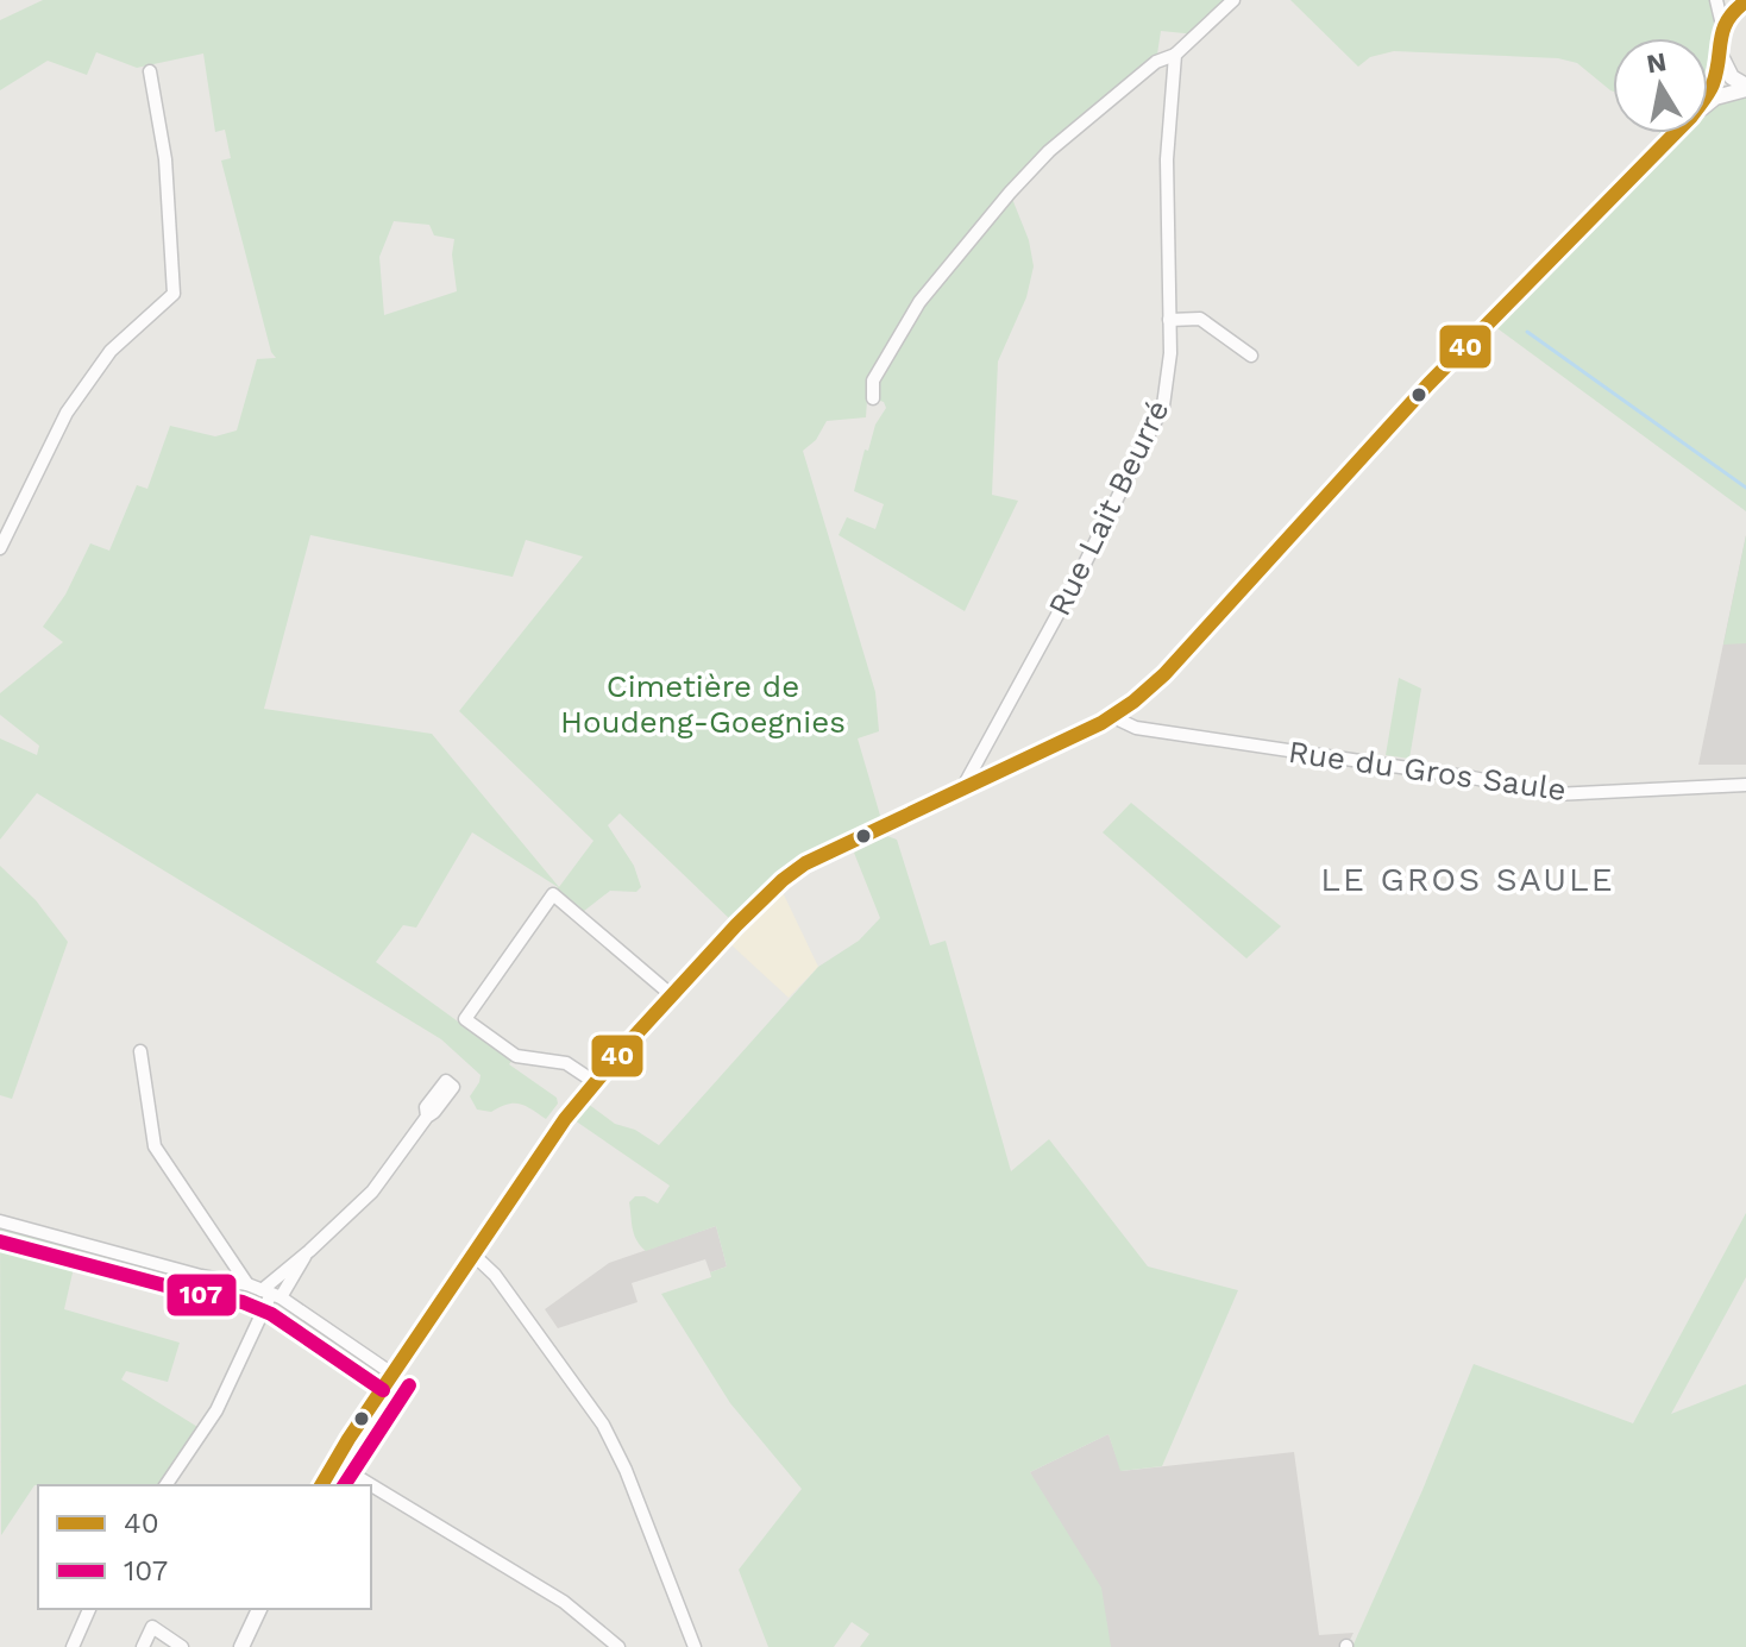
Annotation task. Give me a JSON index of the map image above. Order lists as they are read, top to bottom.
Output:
{
  "streets": {
    "street": ["Rue Lait Beurré", "Rue du Gros Saule"]
  },
  "districts": ["LE GROS SAULE"],
  "parks": ["Cimetière de Houdeng-Goegnies"],
  "lines": ["transit line 40", "transit line 107"],
  "legend": ["40", "107"],
  "north": "top"
}
